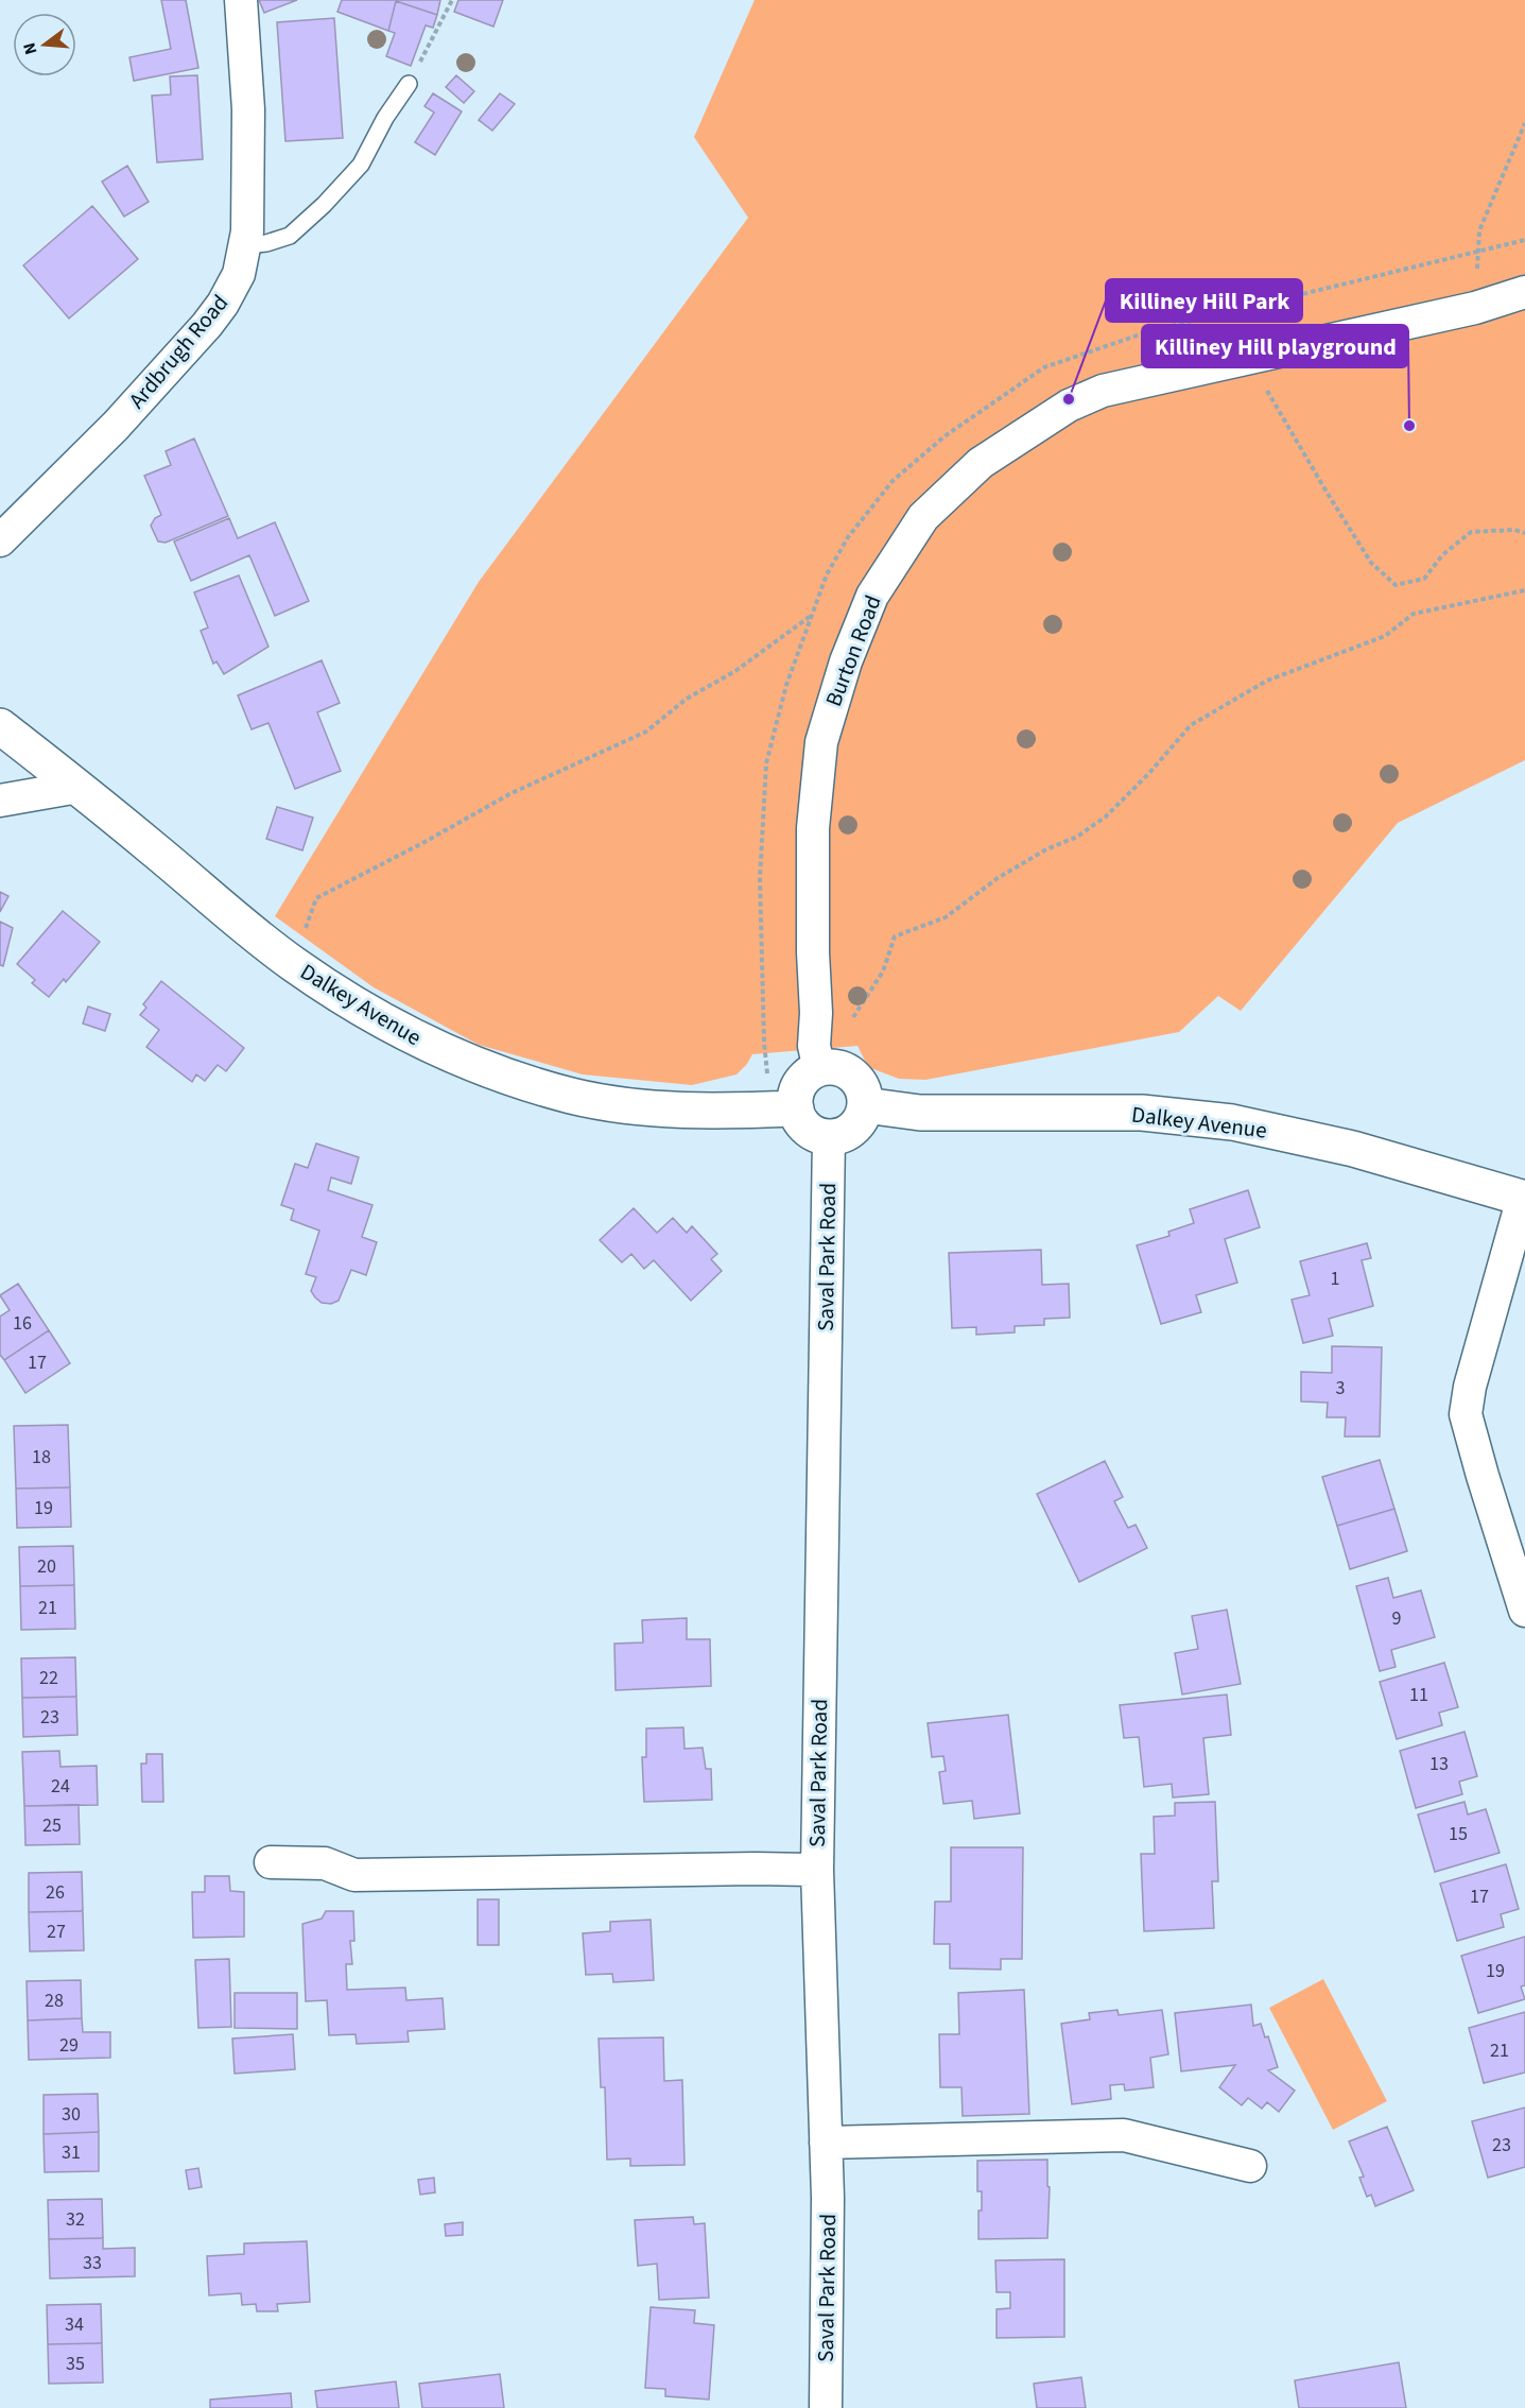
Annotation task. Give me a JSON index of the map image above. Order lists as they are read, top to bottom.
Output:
{
  "streets": {
    "street": [
      "Ardbrugh Road",
      "Burton Road",
      "Dalkey Avenue",
      "Saval Park Road"
    ]
  },
  "crossings": [
    ["Burton Road", "Dalkey Avenue"],
    ["Burton Road", "Saval Park Road"],
    ["Dalkey Avenue", "Saval Park Road"]
  ],
  "places": ["Killiney Hill Park", "Killiney Hill playground"],
  "house_numbers": [
    "1",
    "16",
    "17",
    "3",
    "18",
    "19",
    "20",
    "21",
    "9",
    "22",
    "11",
    "23",
    "13",
    "24",
    "25",
    "15",
    "26",
    "17",
    "27",
    "19",
    "28",
    "29",
    "21",
    "30",
    "23",
    "31",
    "32",
    "33",
    "34",
    "35"
  ],
  "north": "left"
}
